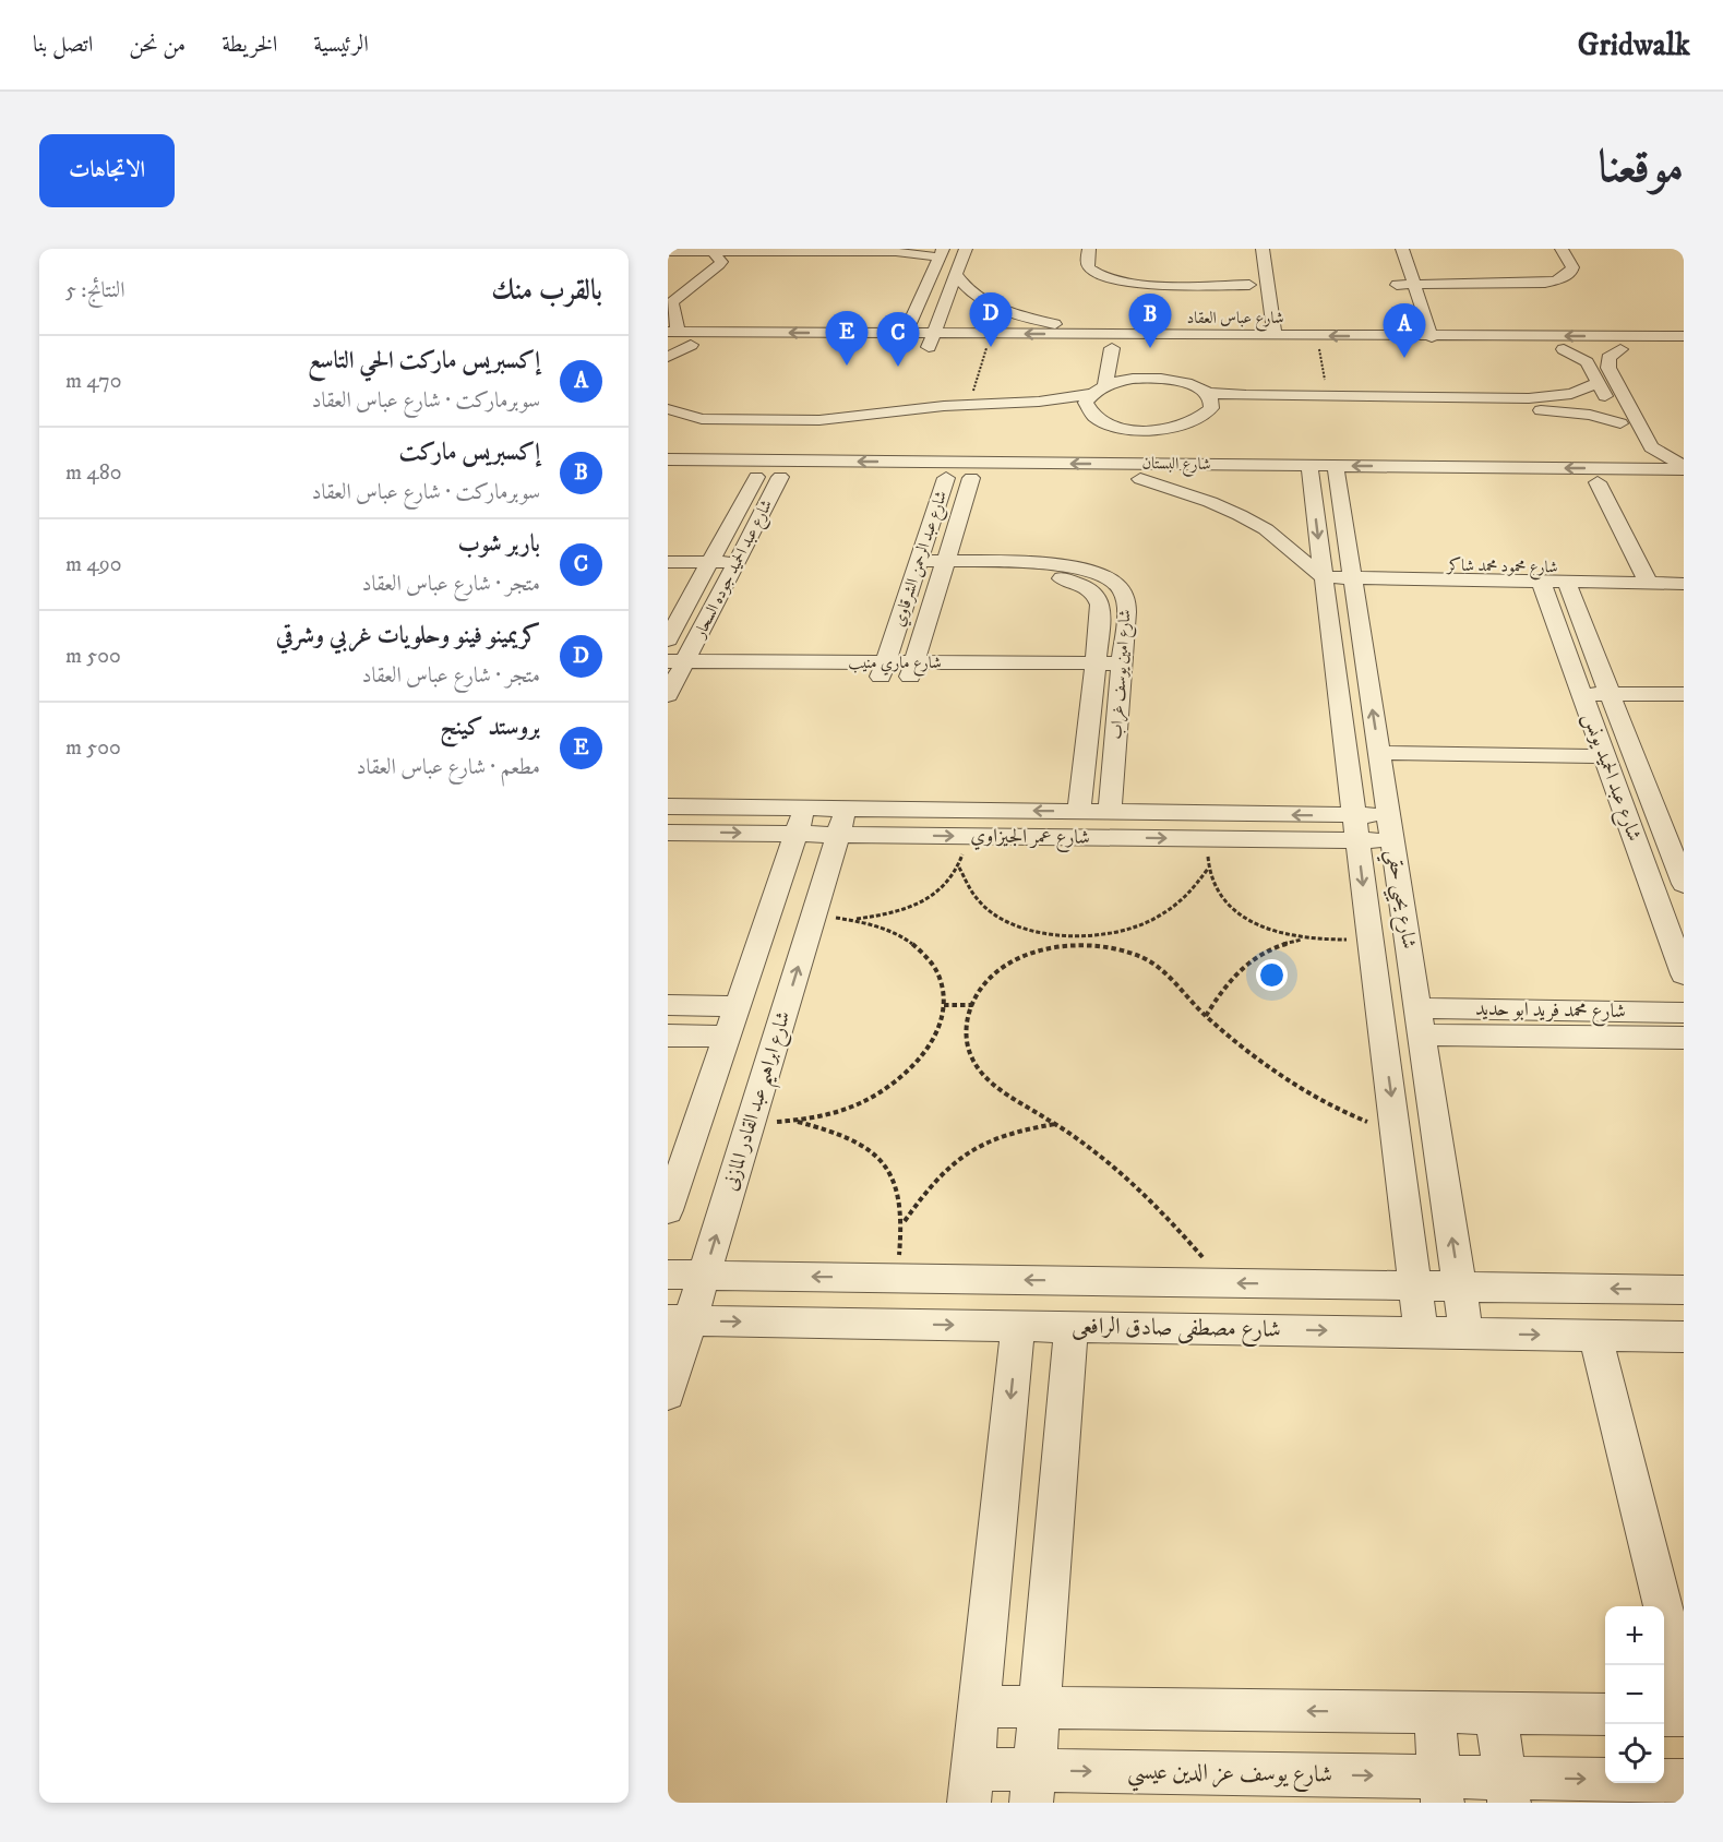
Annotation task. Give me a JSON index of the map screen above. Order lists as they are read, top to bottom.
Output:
{
  "streets": {
    "street": [
      "شارع عباس العقاد",
      "شارع البستان",
      "شارع عبد الرحمن الشرقاوي",
      "شارع محمود محمد شاكر",
      "شارع عبد الحميد جوده السحار",
      "شارع ماري منيب",
      "شارع امين يوسف غراب",
      "شارع عبد الحميد يونس",
      "شارع عمر الجيزاوي",
      "شارع يحيي حقي",
      "شارع محمد فريد ابو حديد",
      "شارع ابراهيم عبد القادر المازنى",
      "شارع مصطفى صادق الرافعى",
      "شارع يوسف عز الدين عيسي"
    ]
  },
  "crossings": [
    ["شارع البستان", "شارع عبد الرحمن الشرقاوي"],
    ["شارع البستان", "شارع عبد الحميد جوده السحار"],
    ["شارع البستان", "شارع يحيي حقي"],
    ["شارع عبد الرحمن الشرقاوي", "شارع ماري منيب"],
    ["شارع عبد الرحمن الشرقاوي", "شارع امين يوسف غراب"],
    ["شارع محمود محمد شاكر", "شارع عبد الحميد يونس"],
    ["شارع محمود محمد شاكر", "شارع يحيي حقي"],
    ["شارع عبد الحميد جوده السحار", "شارع ماري منيب"],
    ["شارع ماري منيب", "شارع امين يوسف غراب"],
    ["شارع امين يوسف غراب", "شارع عمر الجيزاوي"],
    ["شارع عمر الجيزاوي", "شارع يحيي حقي"],
    ["شارع عمر الجيزاوي", "شارع ابراهيم عبد القادر المازنى"],
    ["شارع يحيي حقي", "شارع محمد فريد ابو حديد"],
    ["شارع يحيي حقي", "شارع مصطفى صادق الرافعى"],
    ["شارع ابراهيم عبد القادر المازنى", "شارع مصطفى صادق الرافعى"]
  ],
  "page": {
    "header": "Gridwalk",
    "nav": [
      "الرئيسية",
      "الخريطة",
      "من نحن",
      "اتصل بنا"
    ],
    "title": "موقعنا",
    "buttons": "الاتجاهات",
    "heading": ["بالقرب منك", "النتائج: 5"],
    "pins": [
      "D",
      "B",
      "A",
      "E",
      "C"
    ],
    "list": [
      {
        "mark": "A",
        "name": "إكسبريس ماركت الحي التاسع",
        "note": "سوبرماركت · شارع عباس العقاد",
        "value": "470 m"
      },
      {
        "mark": "B",
        "name": "إكسبريس ماركت",
        "note": "سوبرماركت · شارع عباس العقاد",
        "value": "480 m"
      },
      {
        "mark": "C",
        "name": "باربر شوب",
        "note": "متجر · شارع عباس العقاد",
        "value": "490 m"
      },
      {
        "mark": "D",
        "name": "كريمينو فينو وحلويات غربي وشرقي",
        "note": "متجر · شارع عباس العقاد",
        "value": "500 m"
      },
      {
        "mark": "E",
        "name": "بروستد كينج",
        "note": "مطعم · شارع عباس العقاد",
        "value": "500 m"
      }
    ],
    "map_buttons": ["+", "−"]
  }
}
